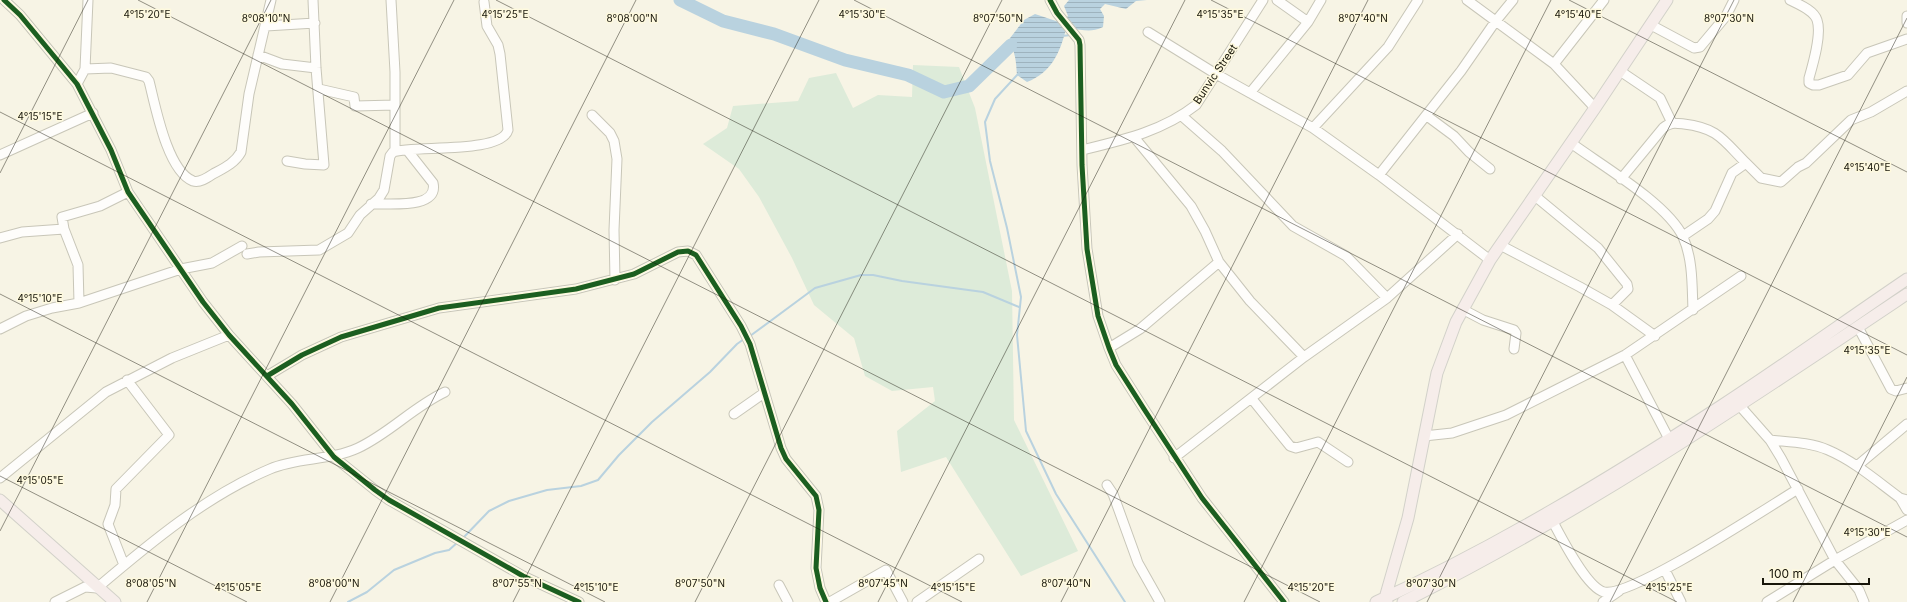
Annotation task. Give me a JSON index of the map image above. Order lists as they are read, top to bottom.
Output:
{
  "streets": {
    "street": ["Bunvic Street"]
  },
  "scale_bar": "100 m",
  "coordinates": [
    "4°15'20\"E",
    "4°15'25\"E",
    "4°15'30\"E",
    "4°15'35\"E",
    "4°15'40\"E",
    "8°08'10\"N",
    "8°08'00\"N",
    "8°07'50\"N",
    "8°07'40\"N",
    "8°07'30\"N",
    "4°15'15\"E",
    "4°15'10\"E",
    "4°15'05\"E",
    "8°08'05\"N",
    "8°07'55\"N",
    "8°07'45\"N"
  ]
}
